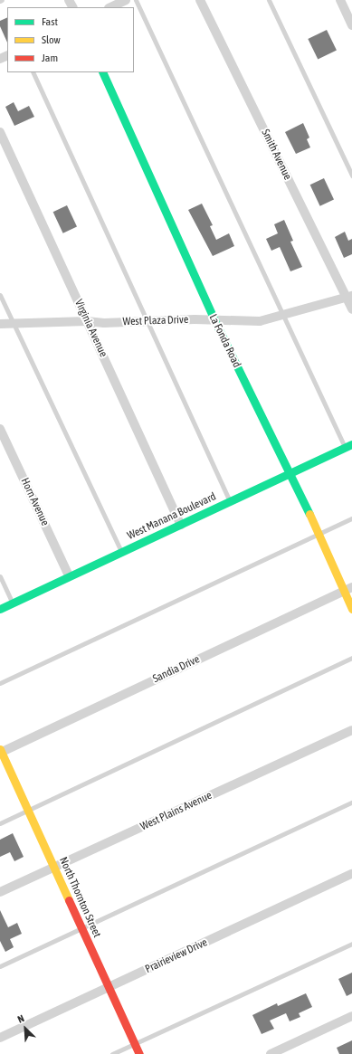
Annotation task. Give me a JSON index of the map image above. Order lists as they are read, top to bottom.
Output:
{
  "streets": {
    "street": [
      "Smith Avenue",
      "West Plaza Drive",
      "Virginia Avenue",
      "La Fonda Road",
      "Horn Avenue",
      "West Manana Boulevard",
      "Sandia Drive",
      "West Plains Avenue",
      "North Thornton Street",
      "Prairieview Drive"
    ]
  },
  "crossings": [
    ["Smith Avenue", "West Plaza Drive"],
    ["West Plaza Drive", "Virginia Avenue"],
    ["West Plaza Drive", "La Fonda Road"],
    ["Virginia Avenue", "West Manana Boulevard"],
    ["La Fonda Road", "West Manana Boulevard"],
    ["La Fonda Road", "Sandia Drive"],
    ["Horn Avenue", "West Manana Boulevard"],
    ["Sandia Drive", "North Thornton Street"],
    ["West Plains Avenue", "North Thornton Street"],
    ["North Thornton Street", "Prairieview Drive"]
  ],
  "legend": ["Fast", "Slow", "Jam"],
  "north": "top left"
}
